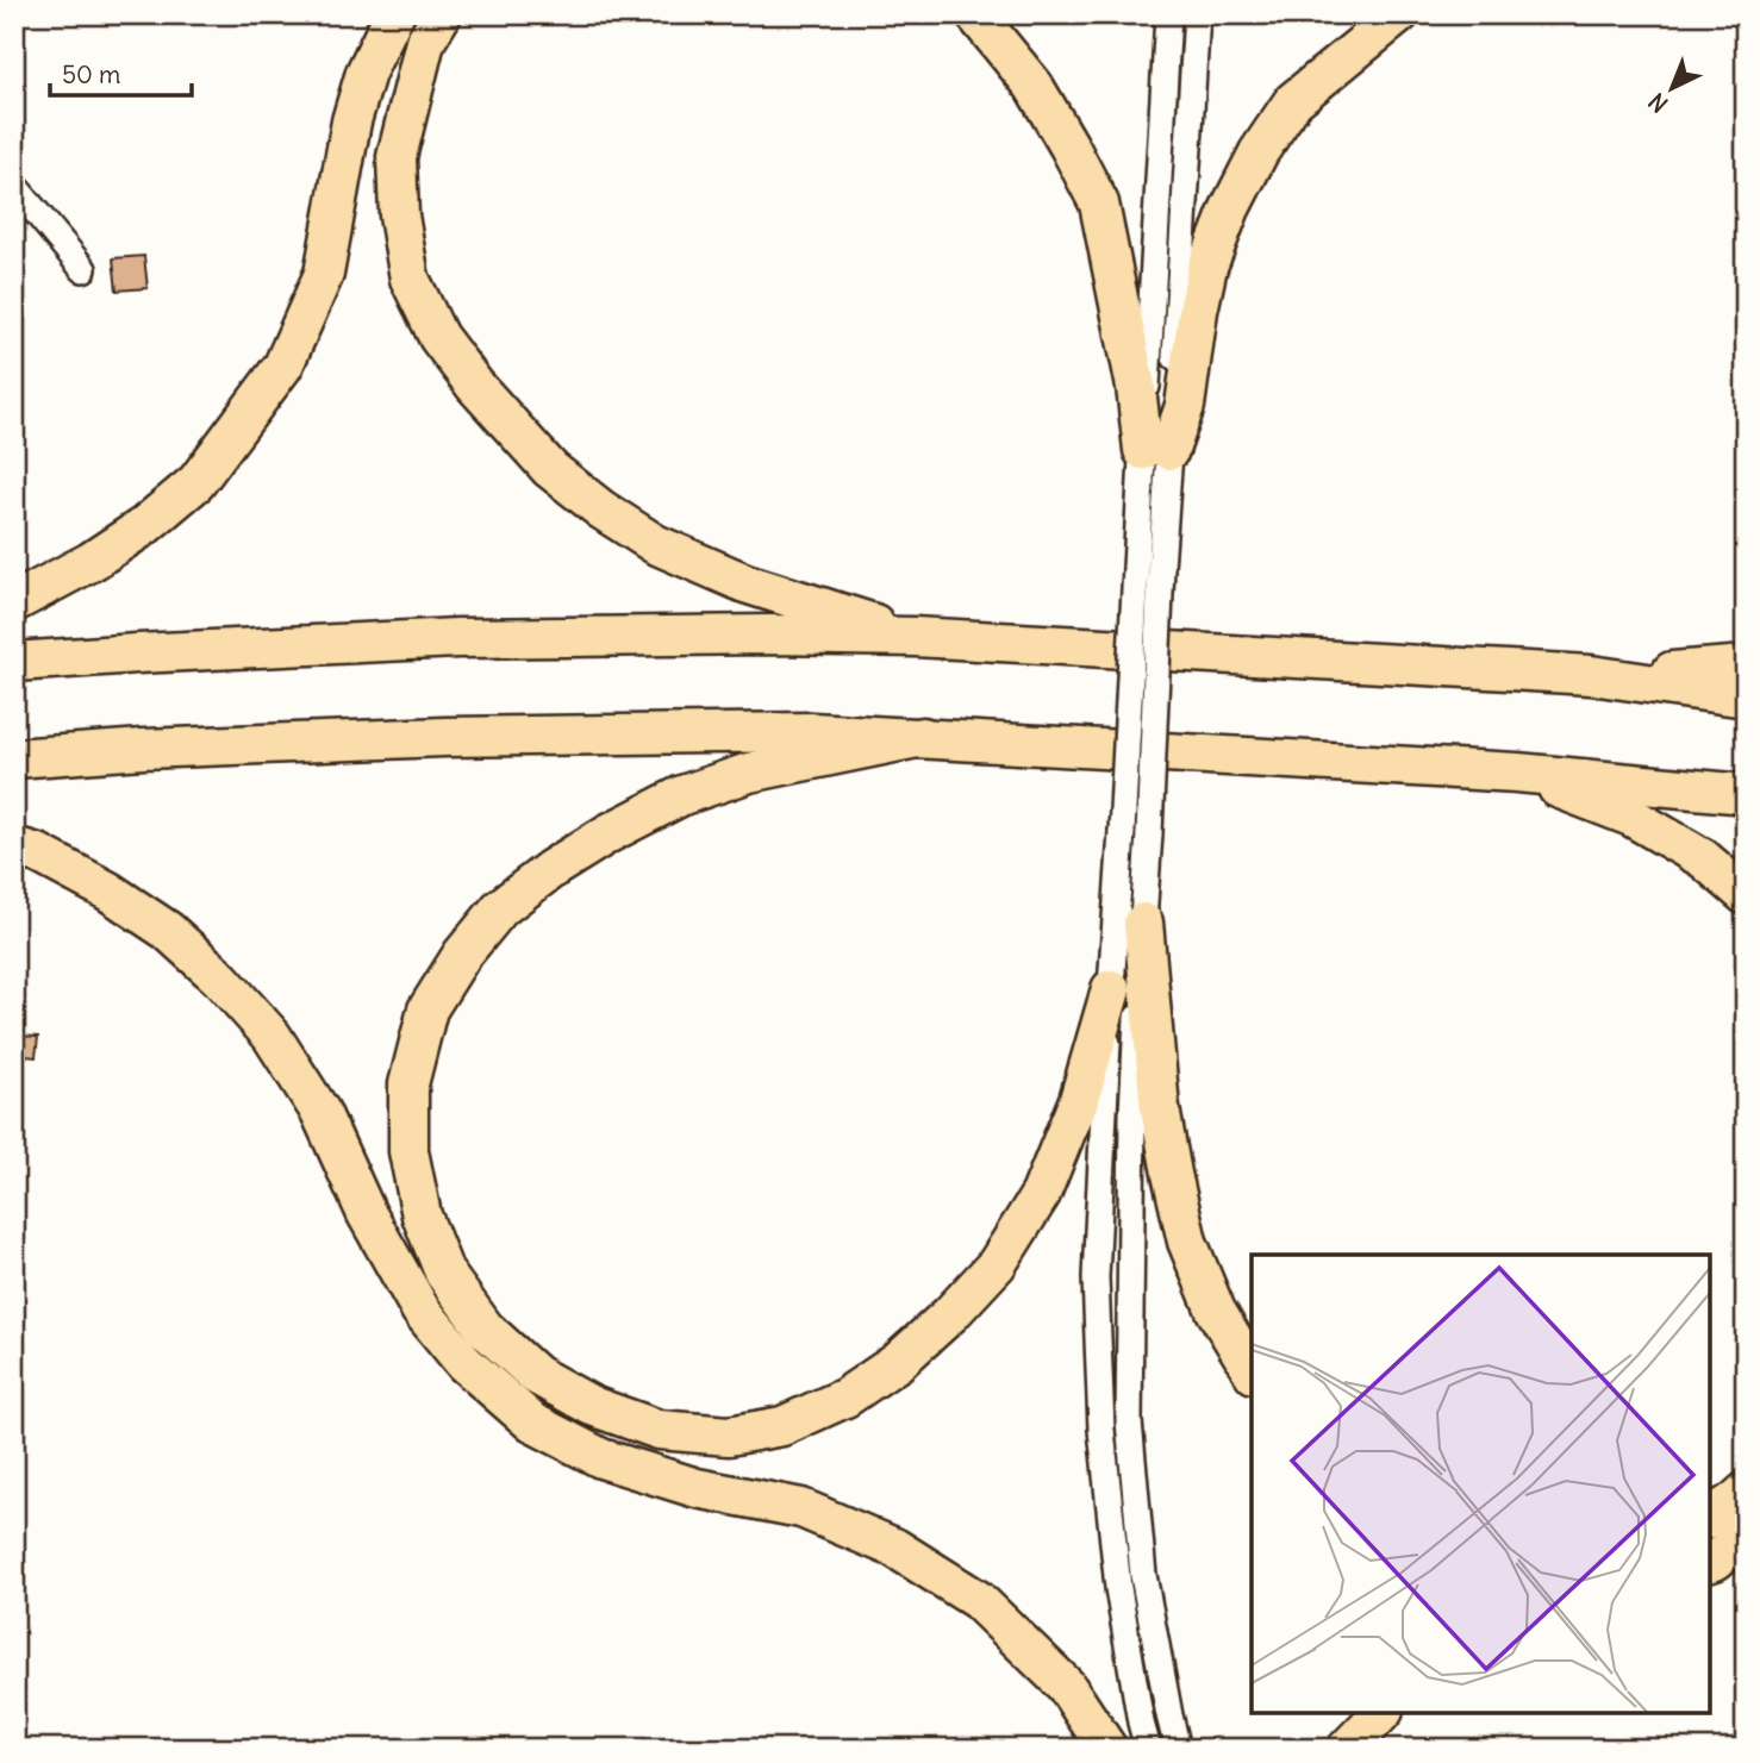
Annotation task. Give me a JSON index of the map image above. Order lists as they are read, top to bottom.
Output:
{
  "scale_bar": "50 m",
  "north": "bottom left"
}
